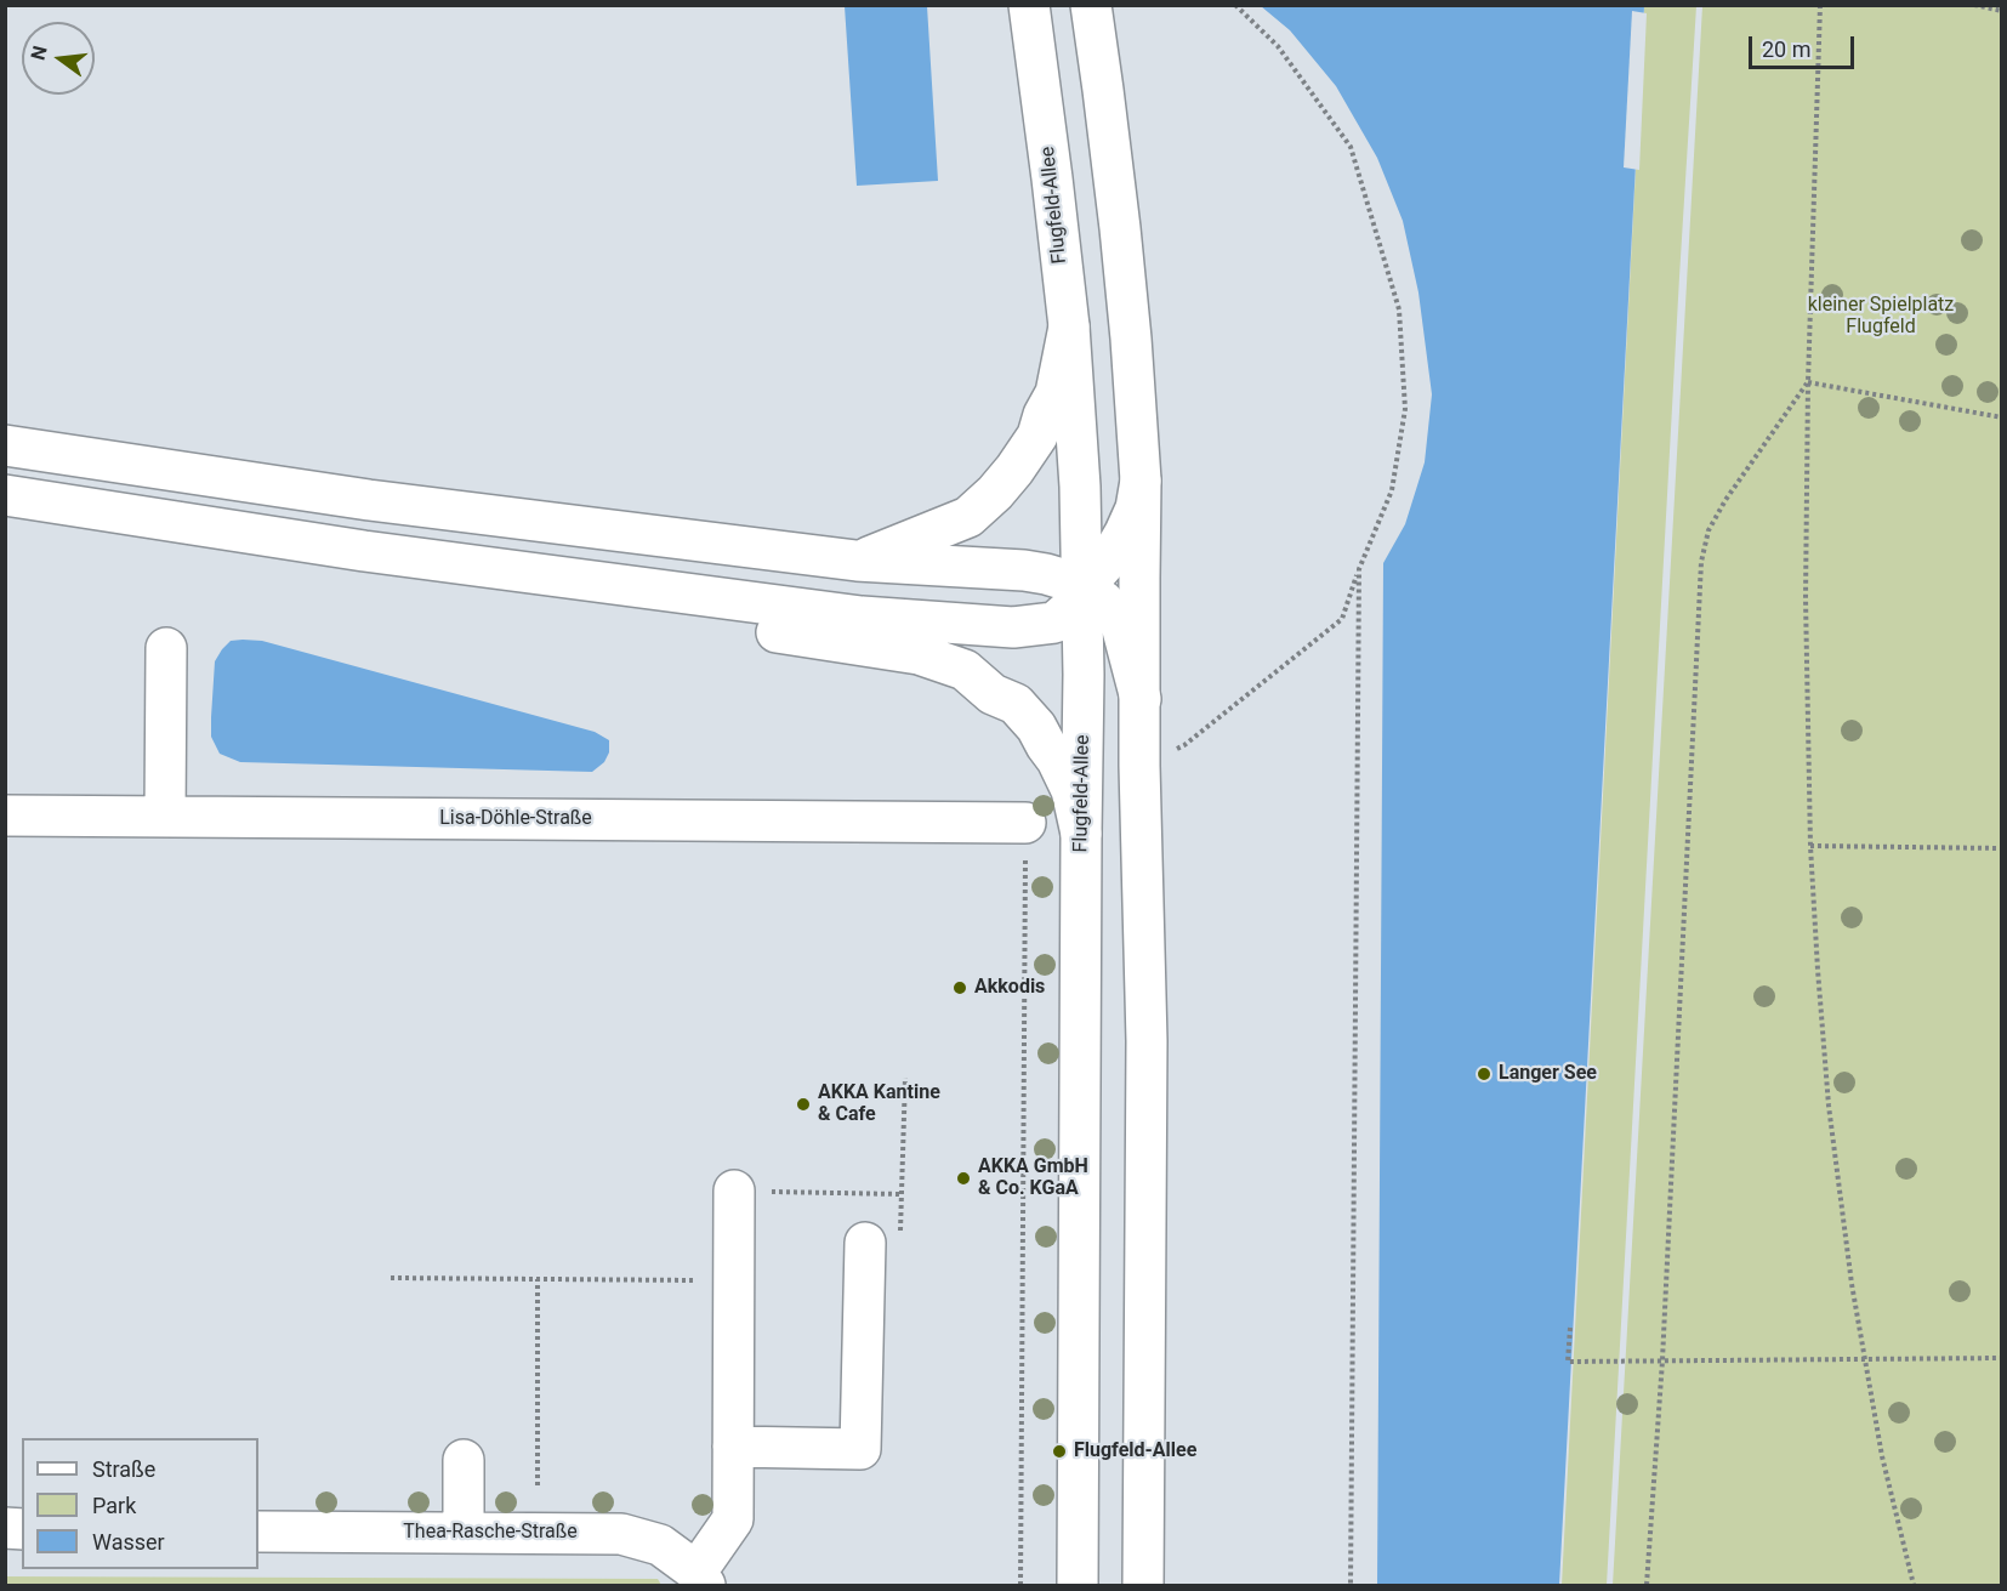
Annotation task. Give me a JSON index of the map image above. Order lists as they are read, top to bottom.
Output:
{
  "streets": {
    "main road": ["Flugfeld-Allee", "Lisa-Döhle-Straße", "Thea-Rasche-Straße"]
  },
  "parks": ["kleiner Spielplatz Flugfeld"],
  "places": [
    "Akkodis",
    "Langer See",
    "AKKA Kantine & Cafe",
    "AKKA GmbH & Co. KGaA",
    "Flugfeld-Allee"
  ],
  "legend": ["Straße", "Park", "Wasser"],
  "scale_bar": "20 m",
  "north": "left"
}
